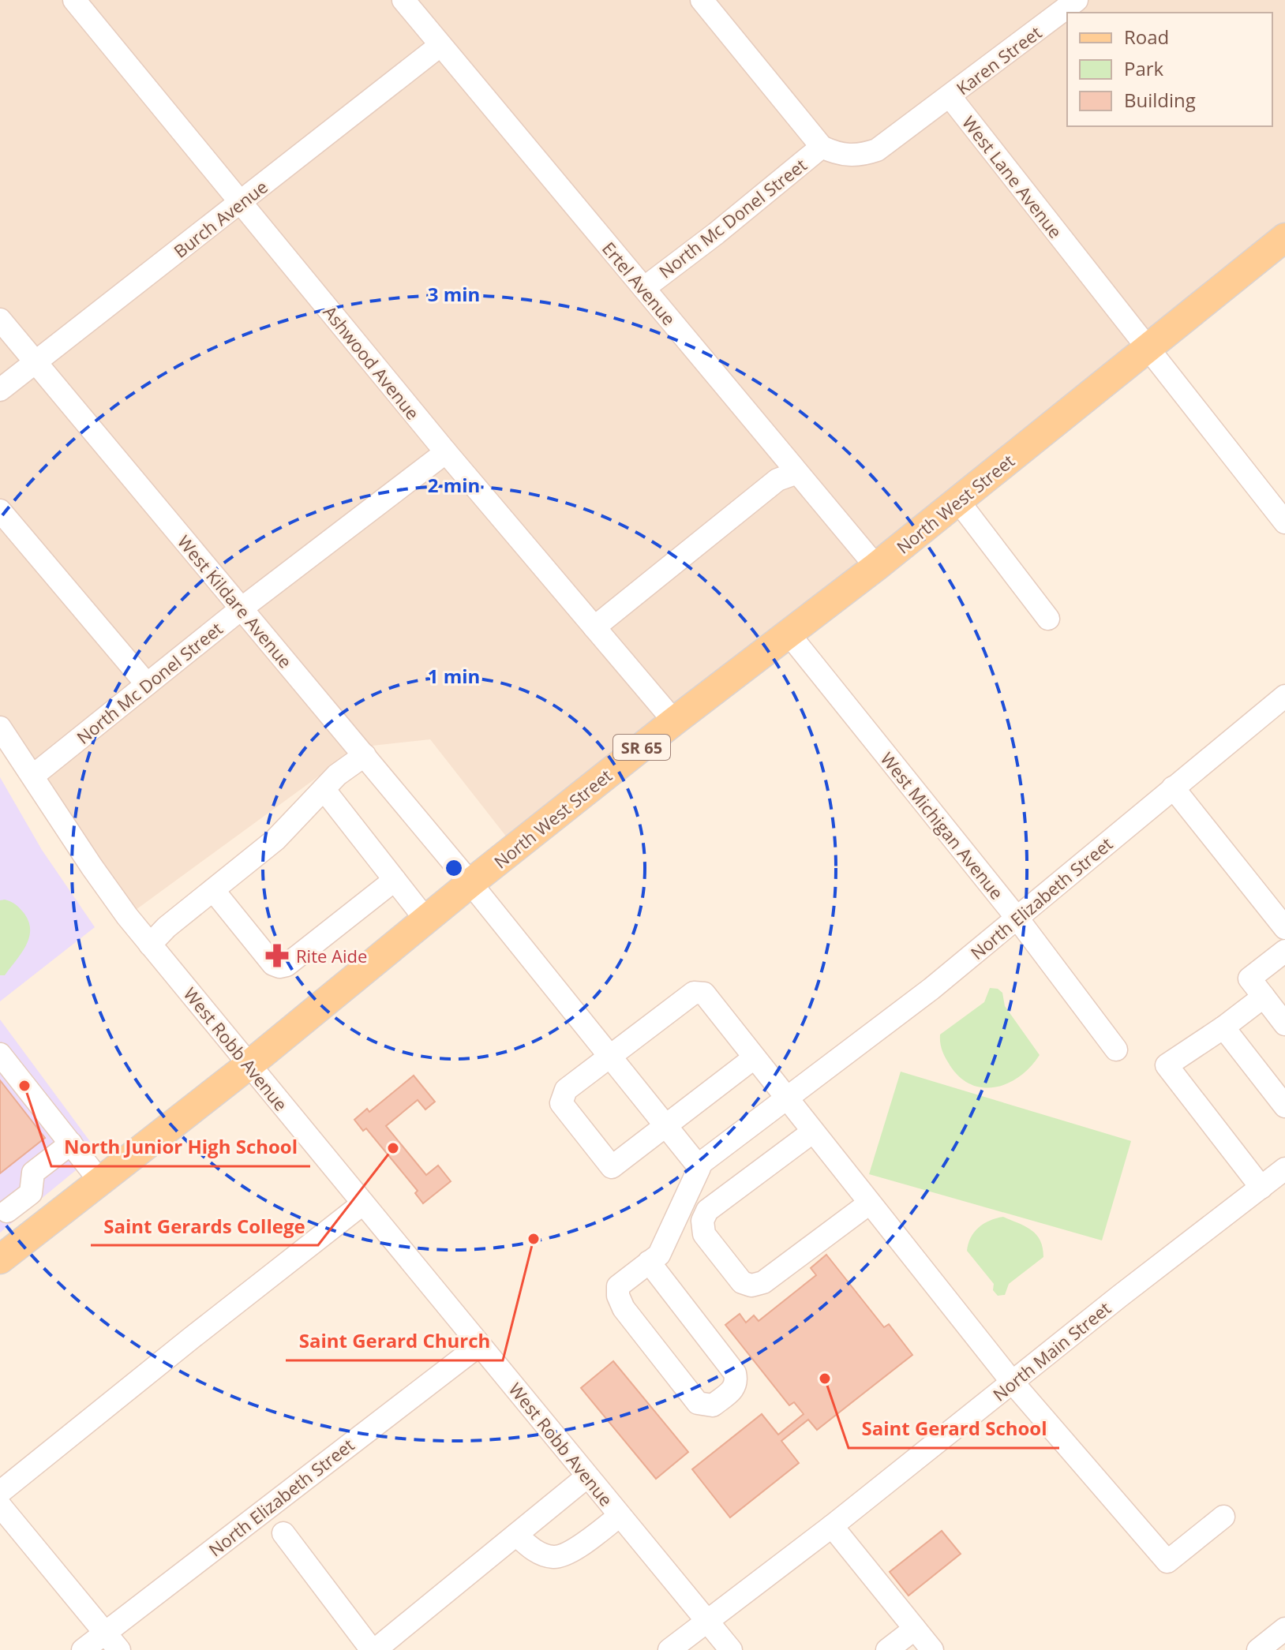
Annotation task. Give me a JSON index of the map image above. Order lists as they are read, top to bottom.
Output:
{
  "streets": {
    "main road": ["North West Street", "SR 65"],
    "street": [
      "Karen Street",
      "West Lane Avenue",
      "North Mc Donel Street",
      "Burch Avenue",
      "Ertel Avenue",
      "Ashwood Avenue",
      "West Kildare Avenue",
      "West Michigan Avenue",
      "North Elizabeth Street",
      "West Robb Avenue",
      "North Main Street"
    ]
  },
  "crossings": [
    ["Karen Street", "West Lane Avenue"],
    ["West Lane Avenue", "North West Street"],
    ["North Mc Donel Street", "Ertel Avenue"],
    ["North Mc Donel Street", "Ashwood Avenue"],
    ["North Mc Donel Street", "West Kildare Avenue"],
    ["North Mc Donel Street", "West Robb Avenue"],
    ["Burch Avenue", "Ertel Avenue"],
    ["Burch Avenue", "Ashwood Avenue"],
    ["Burch Avenue", "West Kildare Avenue"],
    ["Ertel Avenue", "North West Street"],
    ["Ashwood Avenue", "North West Street"],
    ["North West Street", "West Kildare Avenue"],
    ["North West Street", "West Michigan Avenue"],
    ["North West Street", "West Robb Avenue"],
    ["West Kildare Avenue", "North Elizabeth Street"],
    ["West Michigan Avenue", "North Elizabeth Street"],
    ["North Elizabeth Street", "West Robb Avenue"],
    ["West Robb Avenue", "North Main Street"]
  ],
  "places": {
    "pharmacy": ["Rite Aide"],
    "other": [
      "North Junior High School",
      "Saint Gerards College",
      "Saint Gerard Church",
      "Saint Gerard School"
    ]
  },
  "legend": ["Road", "Park", "Building"],
  "rings": ["3 min", "2 min", "1 min"]
}
